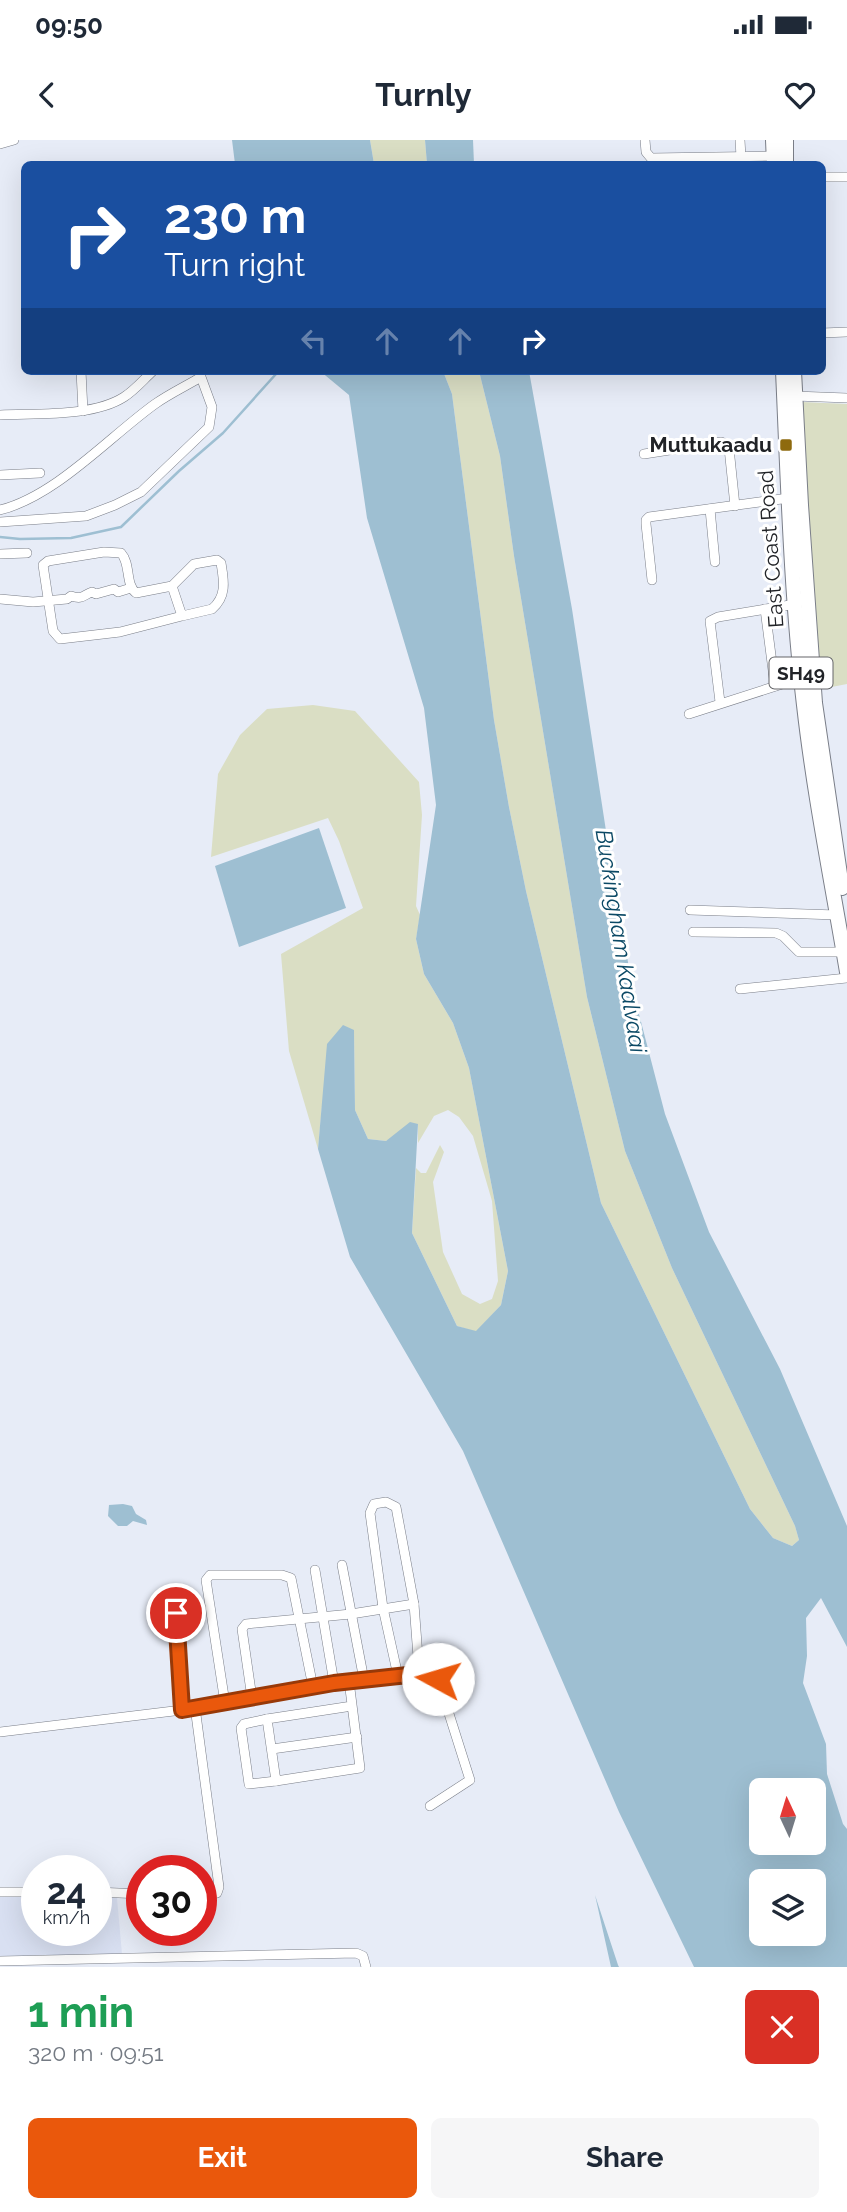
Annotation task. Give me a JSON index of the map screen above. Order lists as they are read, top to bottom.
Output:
{
  "streets": {
    "main road": ["East Coast Road", "SH49"]
  },
  "water": ["Buckingham Kaalvaai"],
  "places": {
    "transit": ["Muttukaadu"]
  },
  "north": "top",
  "page": {
    "status": "09:50",
    "header": "Turnly",
    "turn": ["230 m", "Turn right"],
    "speed": "24 km/h",
    "limit": "30",
    "heading": ["1 min", "320 m · 09:51"],
    "buttons": ["Exit", "Share"]
  }
}
